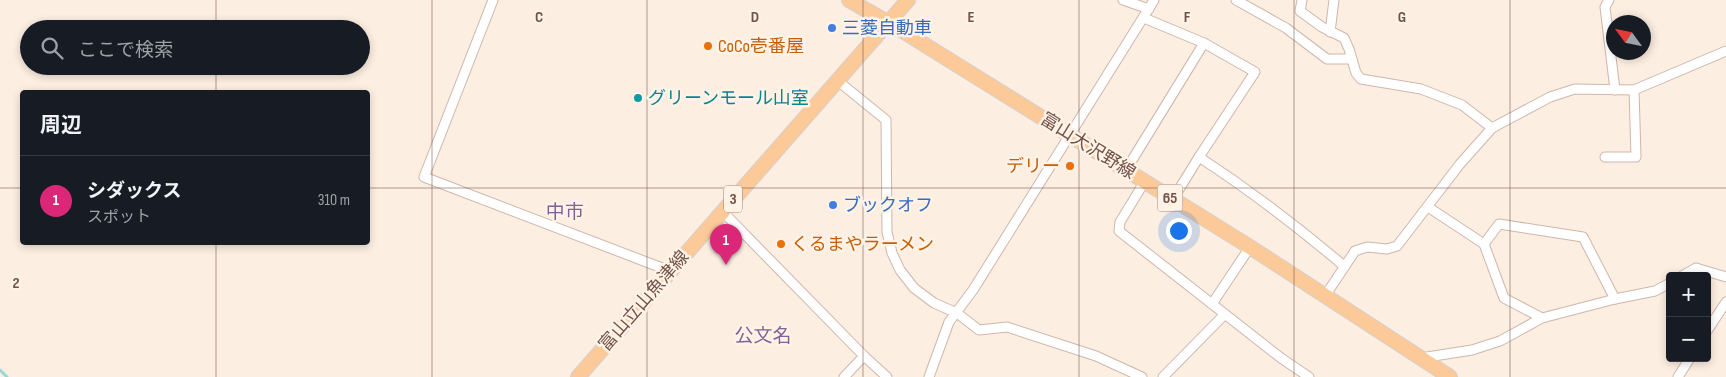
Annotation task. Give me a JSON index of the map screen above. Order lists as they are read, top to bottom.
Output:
{
  "streets": {
    "main road": [
      "富山大沢野線",
      "65",
      "3",
      "富山立山魚津線"
    ]
  },
  "crossings": [
    ["富山大沢野線", "富山立山魚津線"]
  ],
  "districts": ["中市", "公文名"],
  "places": [
    "三菱自動車",
    "CoCo壱番屋",
    "グリーンモール山室",
    "デリー",
    "ブックオフ",
    "くるまやラーメン"
  ],
  "north": "top left",
  "page": {
    "search": "ここで検索",
    "heading": "周辺",
    "list": [
      {
        "mark": "1",
        "name": "シダックス",
        "note": "スポット",
        "value": "310 m"
      }
    ],
    "pins": "1",
    "map_buttons": ["+", "−"]
  },
  "grid": {
    "columns": [
      "C",
      "D",
      "E",
      "F",
      "G"
    ],
    "rows": ["2"]
  }
}
